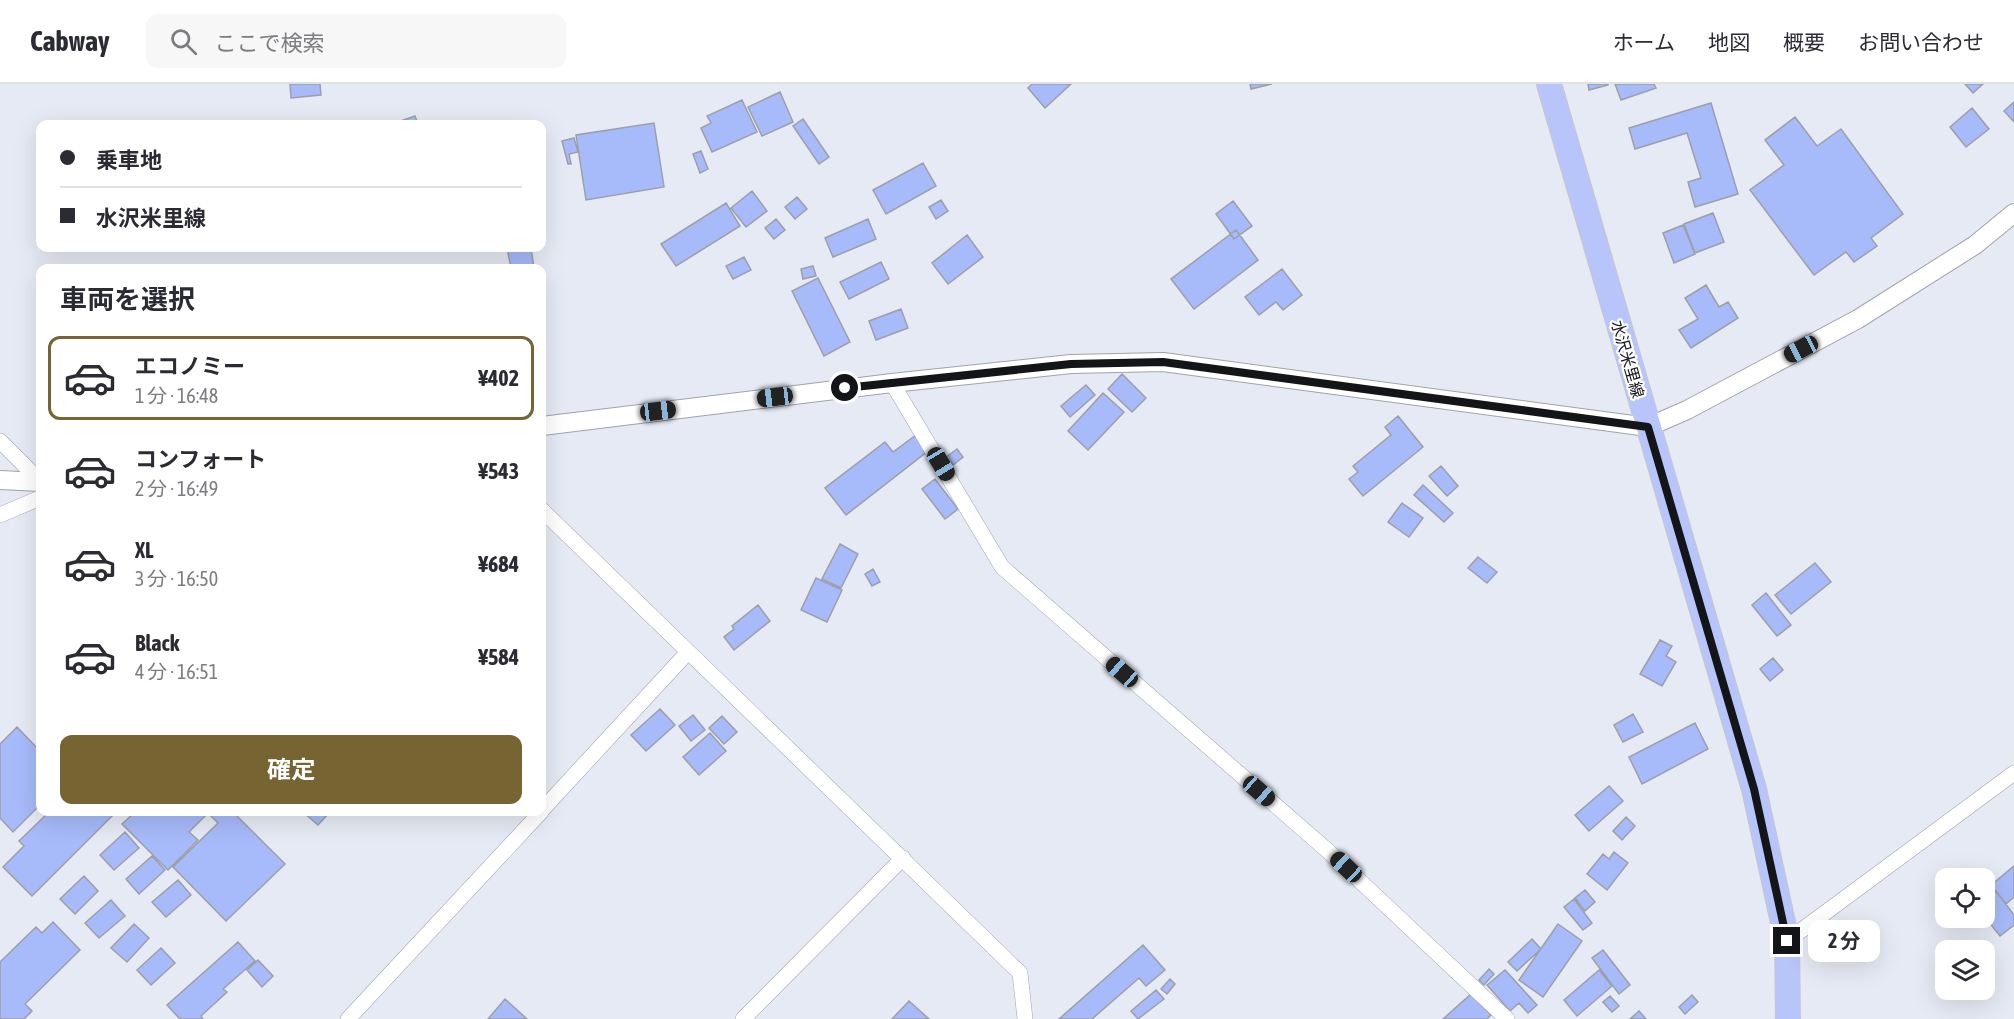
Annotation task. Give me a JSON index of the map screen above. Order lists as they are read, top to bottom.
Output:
{
  "streets": {
    "main road": ["水沢米里線"]
  },
  "page": {
    "header": "Cabway",
    "search": "ここで検索",
    "nav": [
      "ホーム",
      "地図",
      "概要",
      "お問い合わせ"
    ],
    "banner": ["乗車地", "水沢米里線"],
    "heading": "車両を選択",
    "list": [
      {
        "name": "エコノミー",
        "note": "1 分 · 16:48",
        "value": "¥402"
      },
      {
        "name": "コンフォート",
        "note": "2 分 · 16:49",
        "value": "¥543"
      },
      {
        "name": "XL",
        "note": "3 分 · 16:50",
        "value": "¥684"
      },
      {
        "name": "Black",
        "note": "4 分 · 16:51",
        "value": "¥584"
      }
    ],
    "buttons": "確定",
    "bubble": "2 分"
  }
}
